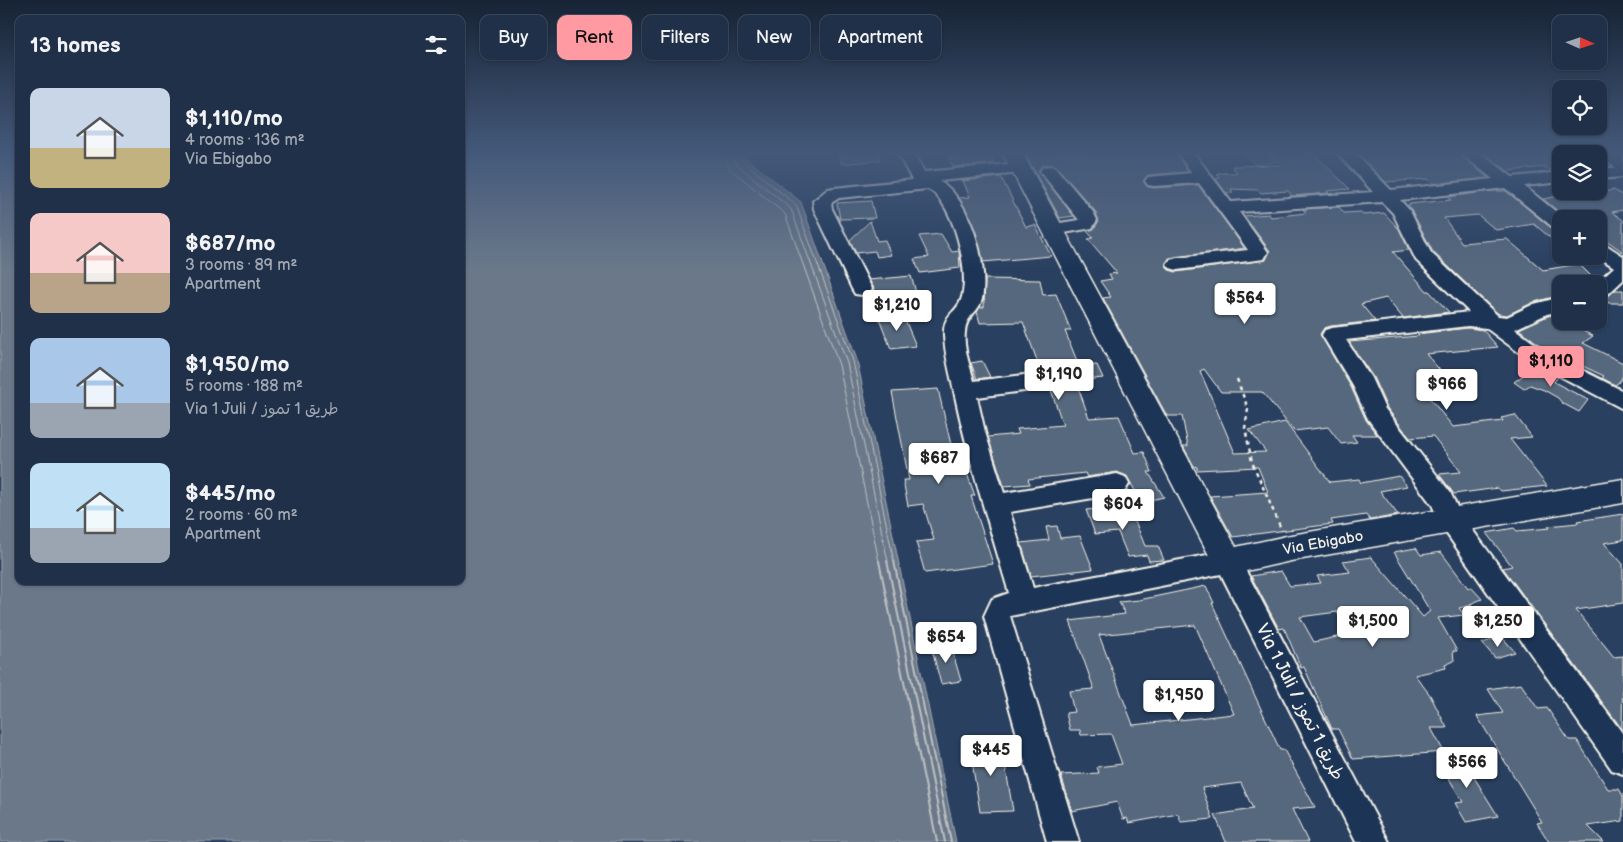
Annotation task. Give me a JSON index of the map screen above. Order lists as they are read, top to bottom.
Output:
{
  "streets": {
    "main road": ["Via Ebigabo"],
    "street": ["Via 1 Juli / طريق 1 تموز"]
  },
  "crossings": [
    ["Via Ebigabo", "Via 1 Juli / طريق 1 تموز"]
  ],
  "north": "right",
  "page": {
    "map_buttons": ["+", "−"],
    "chip": [
      "Buy",
      "Rent",
      "Filters",
      "New",
      "Apartment"
    ],
    "heading": "13 homes",
    "list": [
      {
        "name": "$1,110/mo",
        "note": "4 rooms · 136 m² · Via Ebigabo"
      },
      {
        "name": "$687/mo",
        "note": "3 rooms · 89 m² · Apartment"
      },
      {
        "name": "$1,950/mo",
        "note": "5 rooms · 188 m² · Via 1 Juli / طريق 1 تموز"
      },
      {
        "name": "$445/mo",
        "note": "2 rooms · 60 m² · Apartment"
      }
    ],
    "price": [
      "$564",
      "$1,210",
      "$1,110",
      "$1,190",
      "$966",
      "$687",
      "$604",
      "$1,500",
      "$1,250",
      "$654",
      "$1,950",
      "$445",
      "$566"
    ]
  }
}
